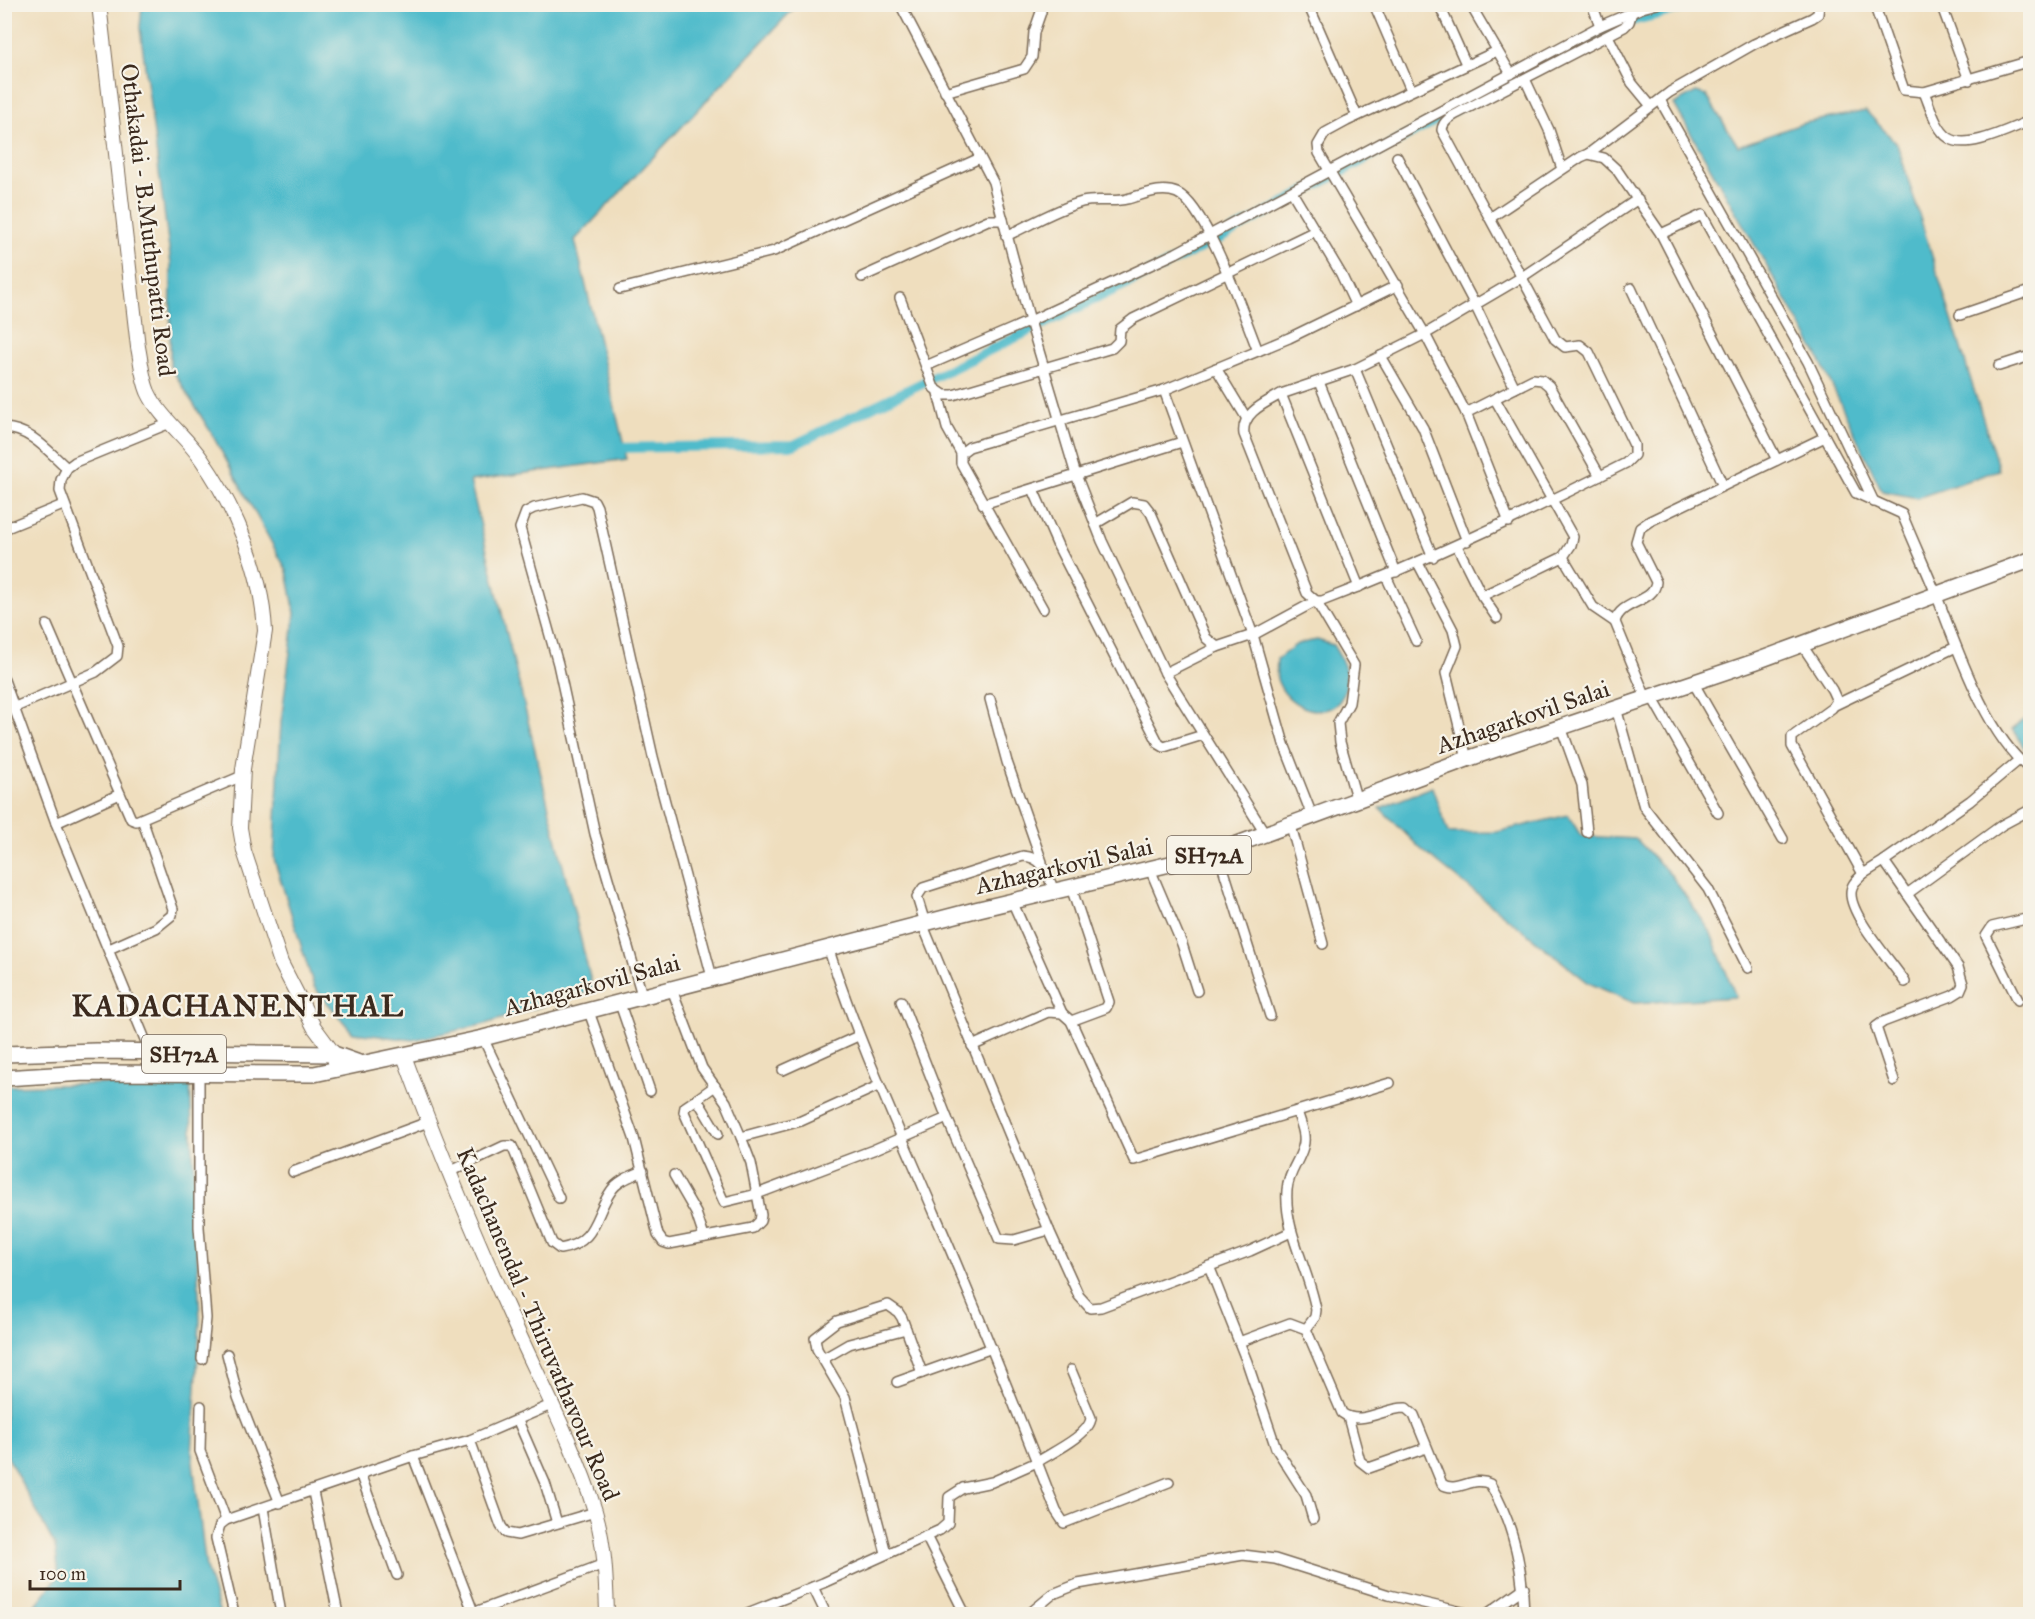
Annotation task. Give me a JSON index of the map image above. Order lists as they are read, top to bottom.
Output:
{
  "streets": {
    "main road": [
      "Othakadai - B.Muthupatti Road",
      "Azhagarkovil Salai",
      "SH72A",
      "Kadachanendal - Thiruvathavour Road"
    ]
  },
  "crossings": [
    ["Othakadai - B.Muthupatti Road", "Azhagarkovil Salai"],
    ["Azhagarkovil Salai", "Kadachanendal - Thiruvathavour Road"]
  ],
  "districts": ["KADACHANENTHAL"],
  "scale_bar": "100 m"
}
